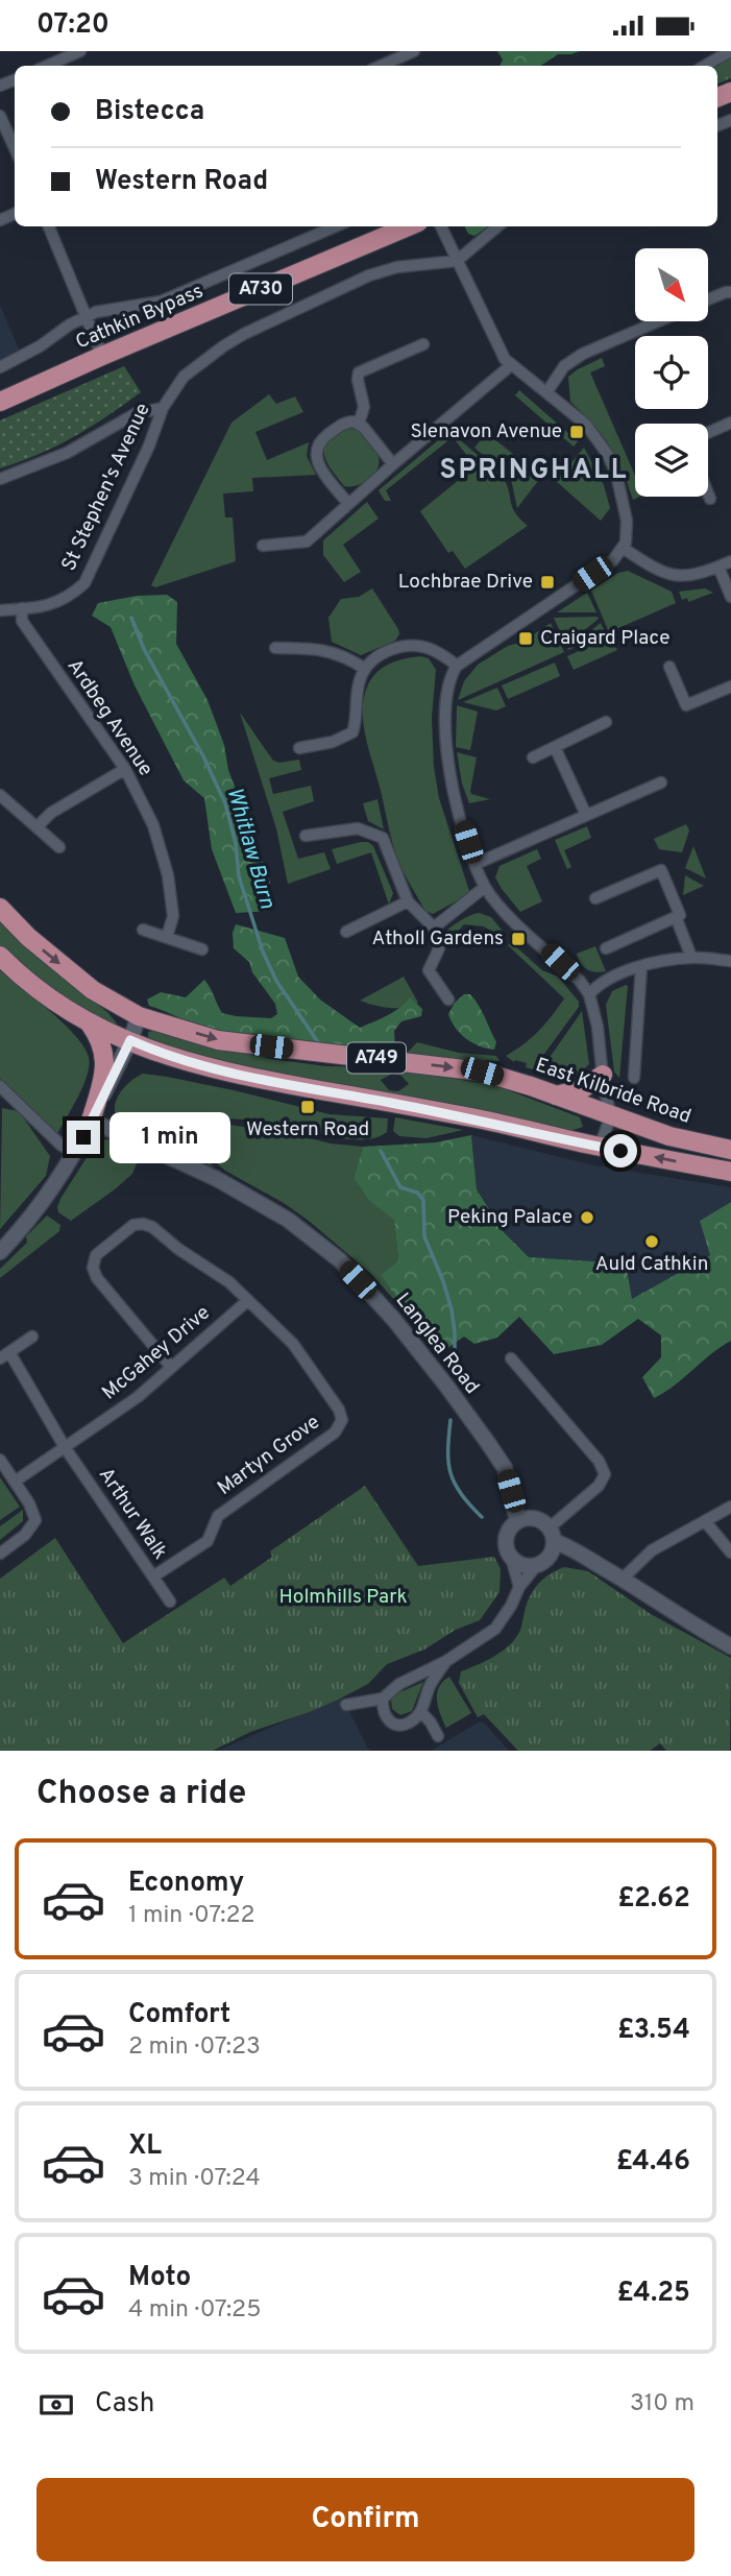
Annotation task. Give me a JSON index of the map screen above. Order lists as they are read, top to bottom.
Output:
{
  "streets": {
    "main road": [
      "A730",
      "Cathkin Bypass",
      "A749",
      "East Kilbride Road"
    ],
    "street": [
      "St Stephen's Avenue",
      "Ardbeg Avenue",
      "Langlea Road",
      "McGahey Drive",
      "Martyn Grove",
      "Arthur Walk"
    ]
  },
  "crossings": [
    ["St Stephen's Avenue", "Ardbeg Avenue"],
    ["McGahey Drive", "Martyn Grove"],
    ["McGahey Drive", "Arthur Walk"],
    ["Martyn Grove", "Arthur Walk"]
  ],
  "districts": ["SPRINGHALL"],
  "water": ["Whitlaw Burn"],
  "parks": ["Holmhills Park"],
  "places": {
    "transit": [
      "Slenavon Avenue",
      "Lochbrae Drive",
      "Craigard Place",
      "Atholl Gardens",
      "Western Road"
    ],
    "other": ["Peking Palace", "Auld Cathkin"]
  },
  "north": "bottom right",
  "page": {
    "status": "07:20",
    "banner": ["Bistecca", "Western Road"],
    "bubble": "1 min",
    "heading": "Choose a ride",
    "list": [
      {
        "name": "Economy",
        "note": "1 min · 07:22",
        "value": "£2.62"
      },
      {
        "name": "Comfort",
        "note": "2 min · 07:23",
        "value": "£3.54"
      },
      {
        "name": "XL",
        "note": "3 min · 07:24",
        "value": "£4.46"
      },
      {
        "name": "Moto",
        "note": "4 min · 07:25",
        "value": "£4.25"
      }
    ],
    "pay": ["Cash", "310 m"],
    "buttons": "Confirm"
  }
}
